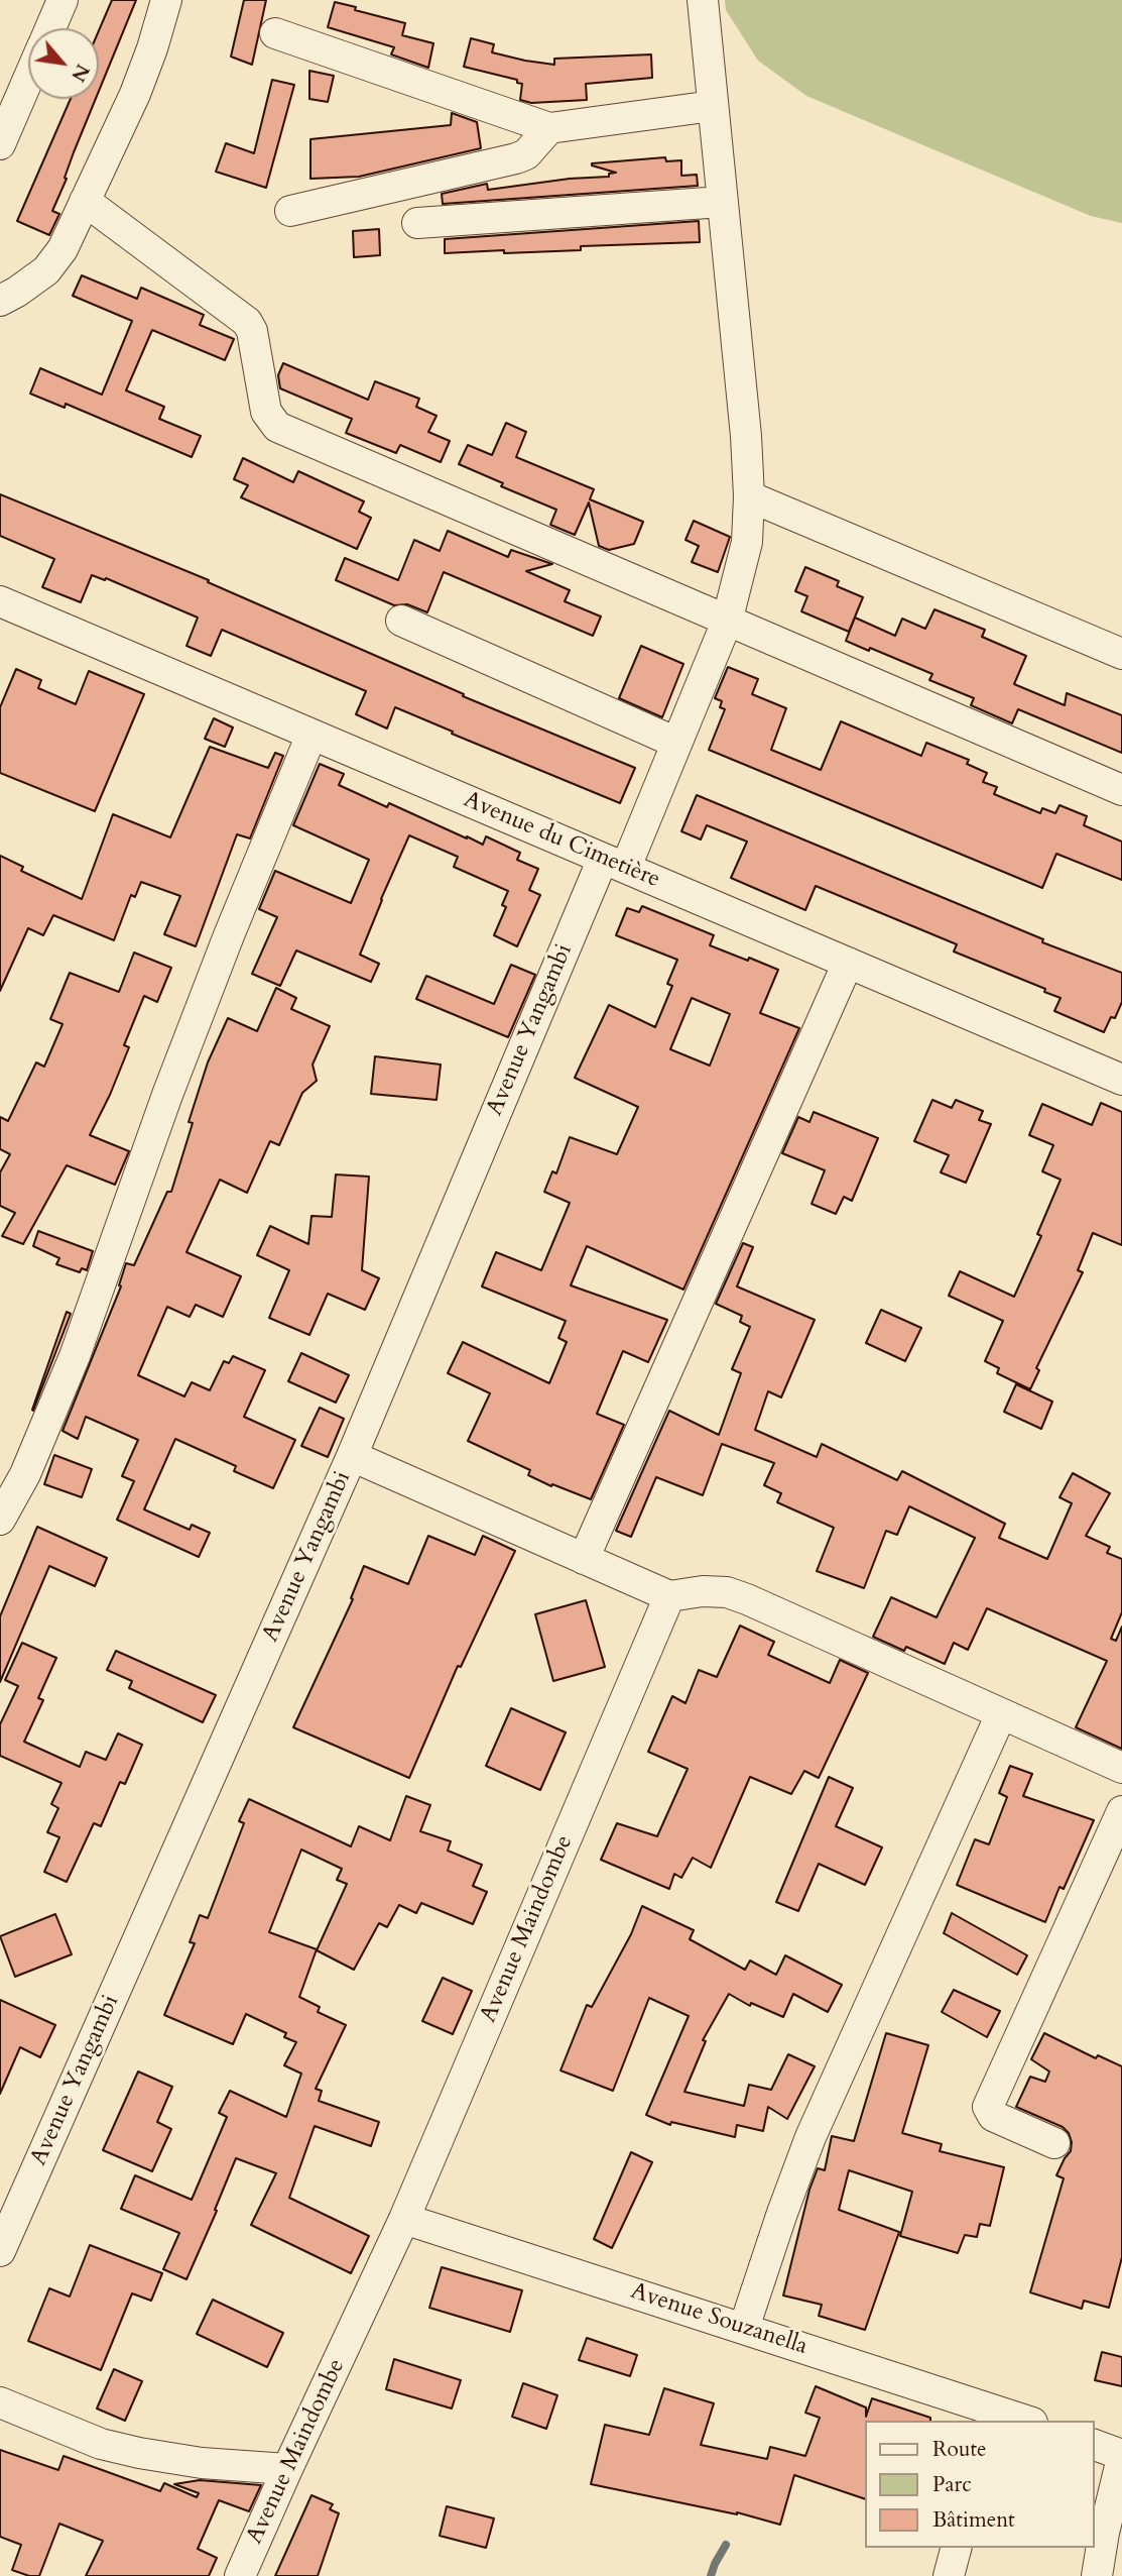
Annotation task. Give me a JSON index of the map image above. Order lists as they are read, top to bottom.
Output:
{
  "streets": {
    "street": [
      "Avenue du Cimetière",
      "Avenue Yangambi",
      "Avenue Maindombe",
      "Avenue Souzanella"
    ]
  },
  "crossings": [
    ["Avenue du Cimetière", "Avenue Yangambi"],
    ["Avenue Maindombe", "Avenue Souzanella"]
  ],
  "legend": ["Route", "Parc", "Bâtiment"],
  "north": "bottom right"
}
